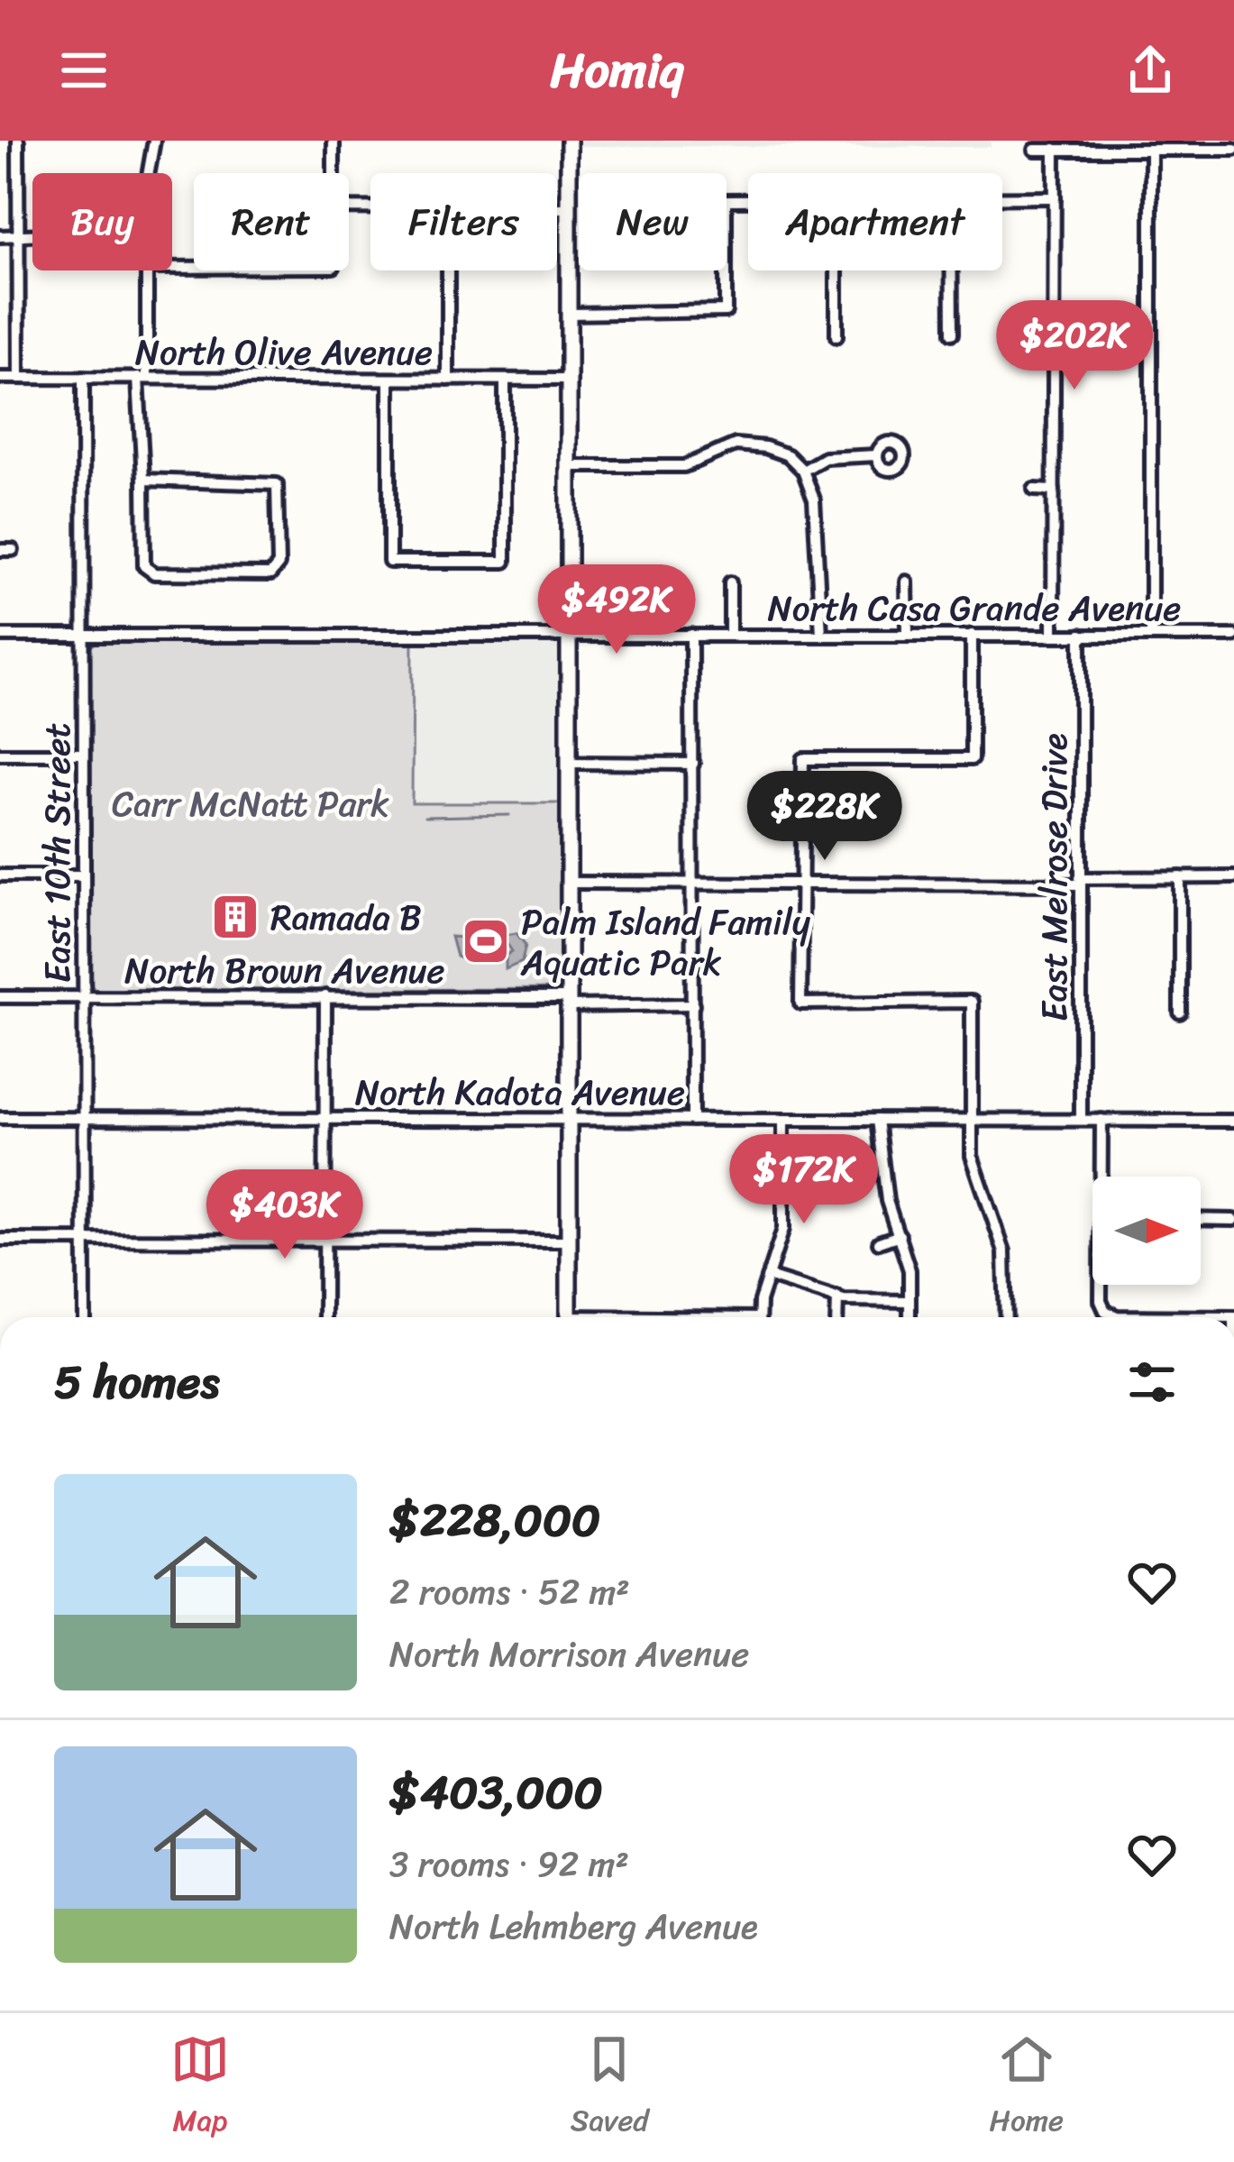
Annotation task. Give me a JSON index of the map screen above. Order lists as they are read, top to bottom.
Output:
{
  "streets": {
    "street": [
      "North Olive Avenue",
      "North Casa Grande Avenue",
      "East 10th Street",
      "East Melrose Drive",
      "North Brown Avenue",
      "North Kadota Avenue"
    ]
  },
  "crossings": [
    ["North Olive Avenue", "East 10th Street"],
    ["North Casa Grande Avenue", "East 10th Street"],
    ["North Casa Grande Avenue", "East Melrose Drive"],
    ["East 10th Street", "North Brown Avenue"],
    ["East 10th Street", "North Kadota Avenue"],
    ["East Melrose Drive", "North Kadota Avenue"]
  ],
  "parks": ["Carr McNatt Park"],
  "places": {
    "building": ["Ramada B"],
    "sports": ["Palm Island Family Aquatic Park"]
  },
  "north": "right",
  "page": {
    "header": "Homiq",
    "chip": [
      "Buy",
      "Rent",
      "Filters",
      "New",
      "Apartment"
    ],
    "price": [
      "$202K",
      "$492K",
      "$228K",
      "$172K",
      "$403K"
    ],
    "heading": "5 homes",
    "list": [
      {
        "name": "$228,000",
        "note": "2 rooms · 52 m² · North Morrison Avenue"
      },
      {
        "name": "$403,000",
        "note": "3 rooms · 92 m² · North Lehmberg Avenue"
      }
    ],
    "tabs": ["Map", "Saved", "Home"]
  }
}
